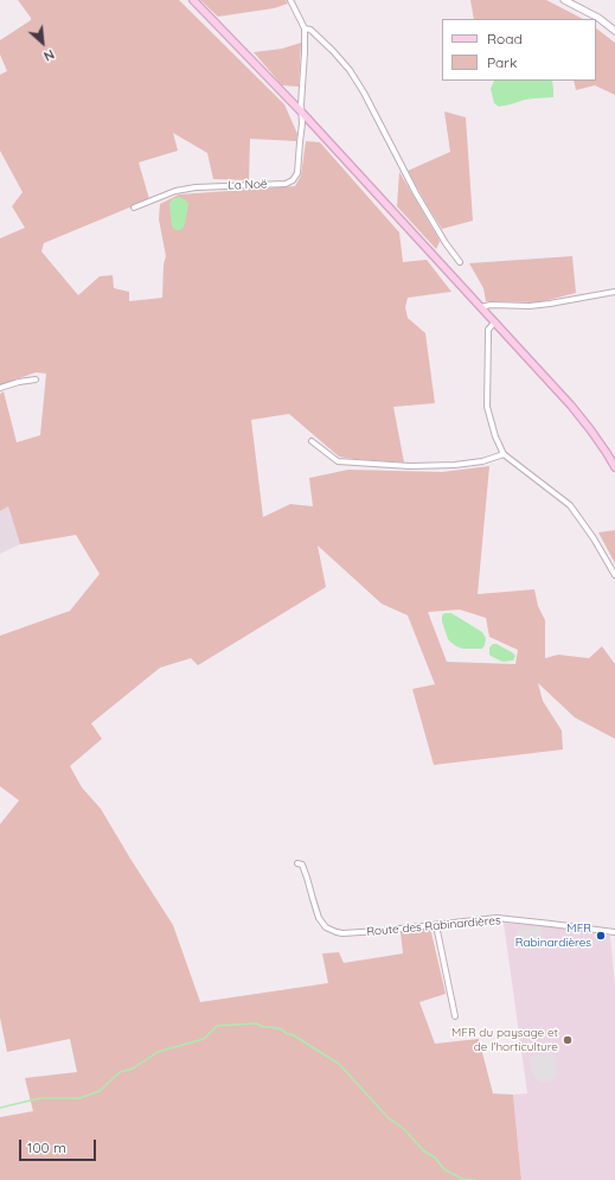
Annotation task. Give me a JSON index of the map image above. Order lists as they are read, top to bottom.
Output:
{
  "streets": {
    "street": ["La Noë", "Route des Rabinardières"]
  },
  "places": ["MFR Rabinardières", "MFR du paysage et de l'horticulture"],
  "legend": ["Road", "Park"],
  "scale_bar": "100 m",
  "north": "bottom right"
}
